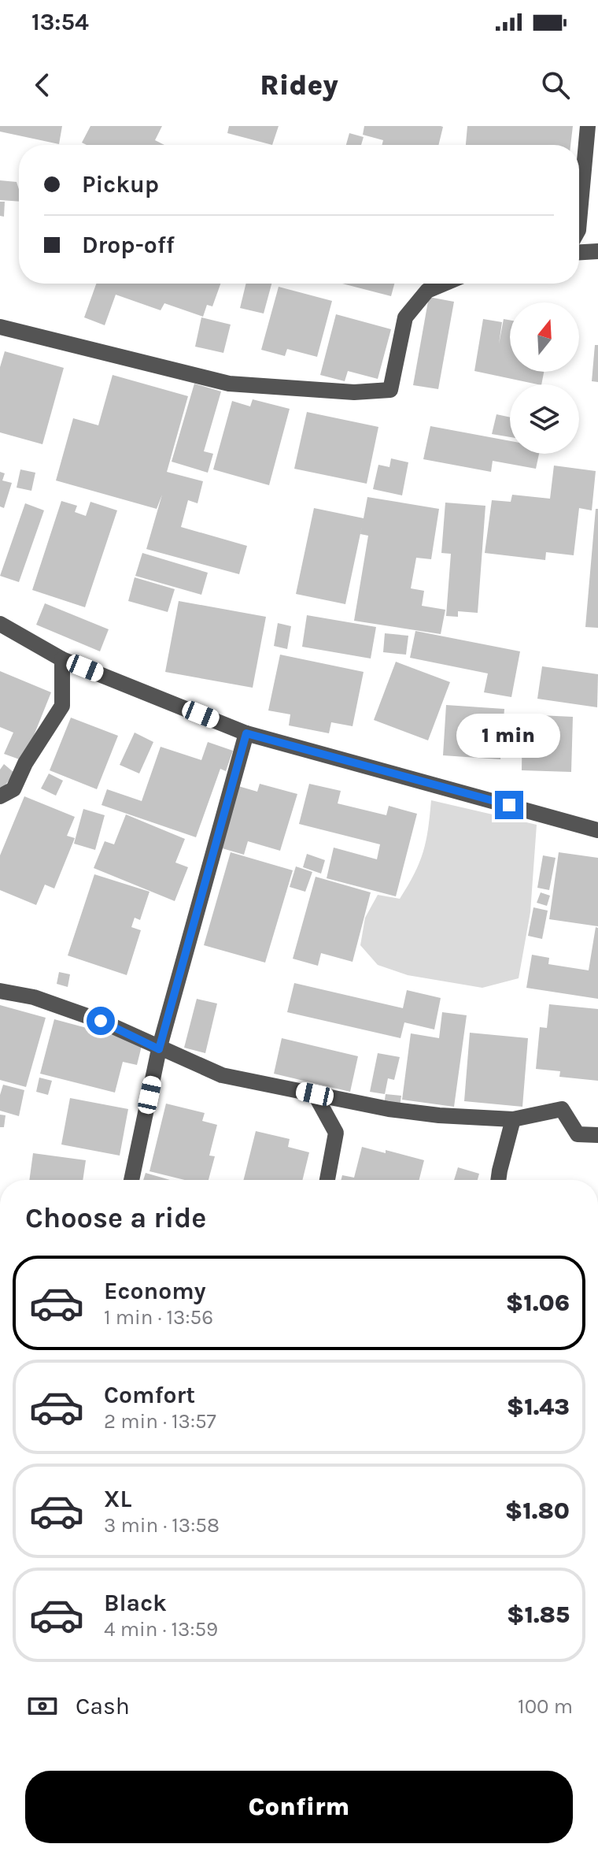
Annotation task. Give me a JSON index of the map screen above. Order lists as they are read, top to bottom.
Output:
{
  "north": "top",
  "page": {
    "status": "13:54",
    "header": "Ridey",
    "banner": ["Pickup", "Drop-off"],
    "bubble": "1 min",
    "heading": "Choose a ride",
    "list": [
      {
        "name": "Economy",
        "note": "1 min · 13:56",
        "value": "$1.06"
      },
      {
        "name": "Comfort",
        "note": "2 min · 13:57",
        "value": "$1.43"
      },
      {
        "name": "XL",
        "note": "3 min · 13:58",
        "value": "$1.80"
      },
      {
        "name": "Black",
        "note": "4 min · 13:59",
        "value": "$1.85"
      }
    ],
    "pay": ["Cash", "100 m"],
    "buttons": "Confirm"
  }
}
